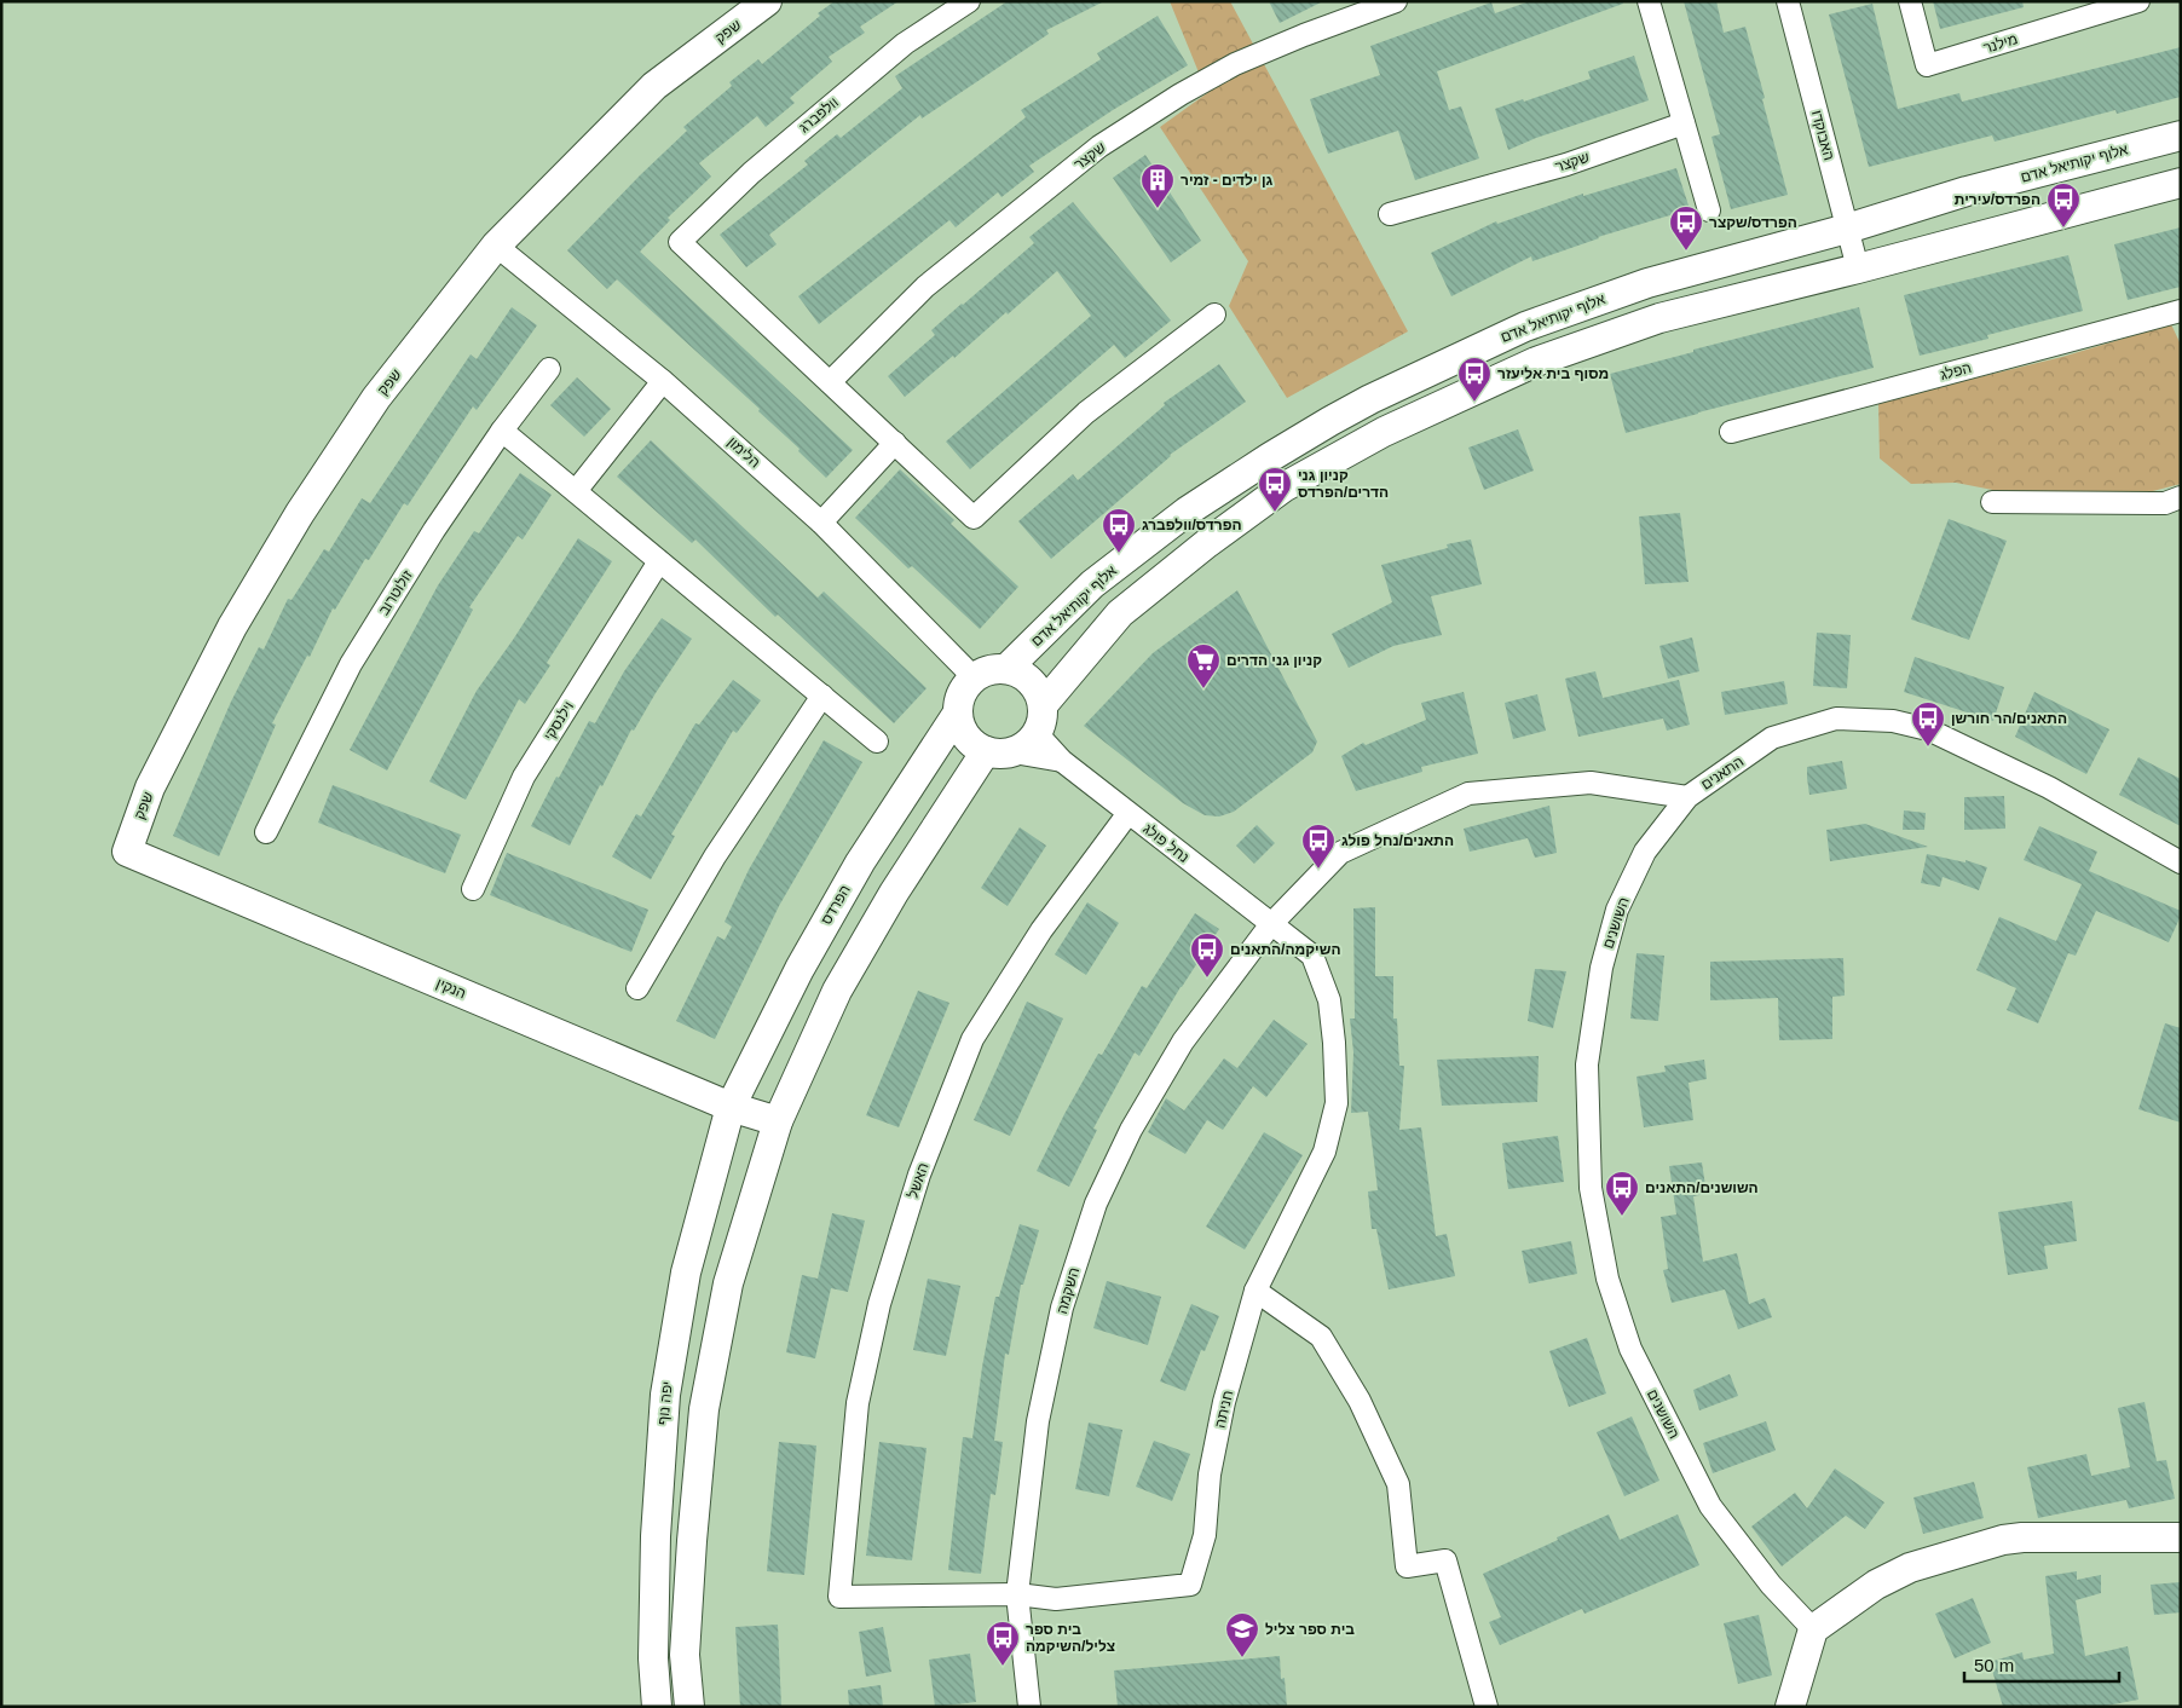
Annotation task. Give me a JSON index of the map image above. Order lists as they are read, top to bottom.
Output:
{
  "streets": {
    "street": [
      "שפק",
      "מילנר",
      "וולפברג",
      "האבוקדו",
      "שקצר",
      "אלוף יקותיאל אדם",
      "הפלג",
      "הלימון",
      "זולוטרוב",
      "וילנסקי",
      "התאנים",
      "נחל פולג",
      "הפרדס",
      "השושנים",
      "הנקין",
      "האשל",
      "השקמה",
      "יפה נוף",
      "חניתה"
    ]
  },
  "crossings": [
    ["שפק", "הלימון"],
    ["שפק", "הנקין"],
    ["וולפברג", "שקצר"],
    ["האבוקדו", "אלוף יקותיאל אדם"],
    ["אלוף יקותיאל אדם", "הלימון"],
    ["אלוף יקותיאל אדם", "נחל פולג"],
    ["אלוף יקותיאל אדם", "הפרדס"],
    ["הלימון", "נחל פולג"],
    ["הלימון", "הפרדס"],
    ["התאנים", "נחל פולג"],
    ["התאנים", "השושנים"],
    ["התאנים", "השקמה"],
    ["התאנים", "חניתה"],
    ["נחל פולג", "הפרדס"],
    ["נחל פולג", "האשל"],
    ["נחל פולג", "השקמה"],
    ["נחל פולג", "חניתה"],
    ["הפרדס", "הנקין"],
    ["הפרדס", "יפה נוף"],
    ["הנקין", "יפה נוף"],
    ["האשל", "חניתה"],
    ["השקמה", "חניתה"]
  ],
  "places": {
    "building": ["גן ילדים - זמיר"],
    "bus stop": [
      "הפרדס/עירית",
      "הפרדס/שקצר",
      "מסוף בית אליעזר",
      "קניון גני הדרים/הפרדס",
      "הפרדס/וולפברג",
      "התאנים/הר חורשן",
      "התאנים/נחל פולג",
      "השיקמה/התאנים",
      "השושנים/התאנים",
      "בית ספר צליל/השיקמה"
    ],
    "supermarket": ["קניון גני הדרים"],
    "school or university": ["בית ספר צליל"]
  },
  "scale_bar": "50 m"
}
